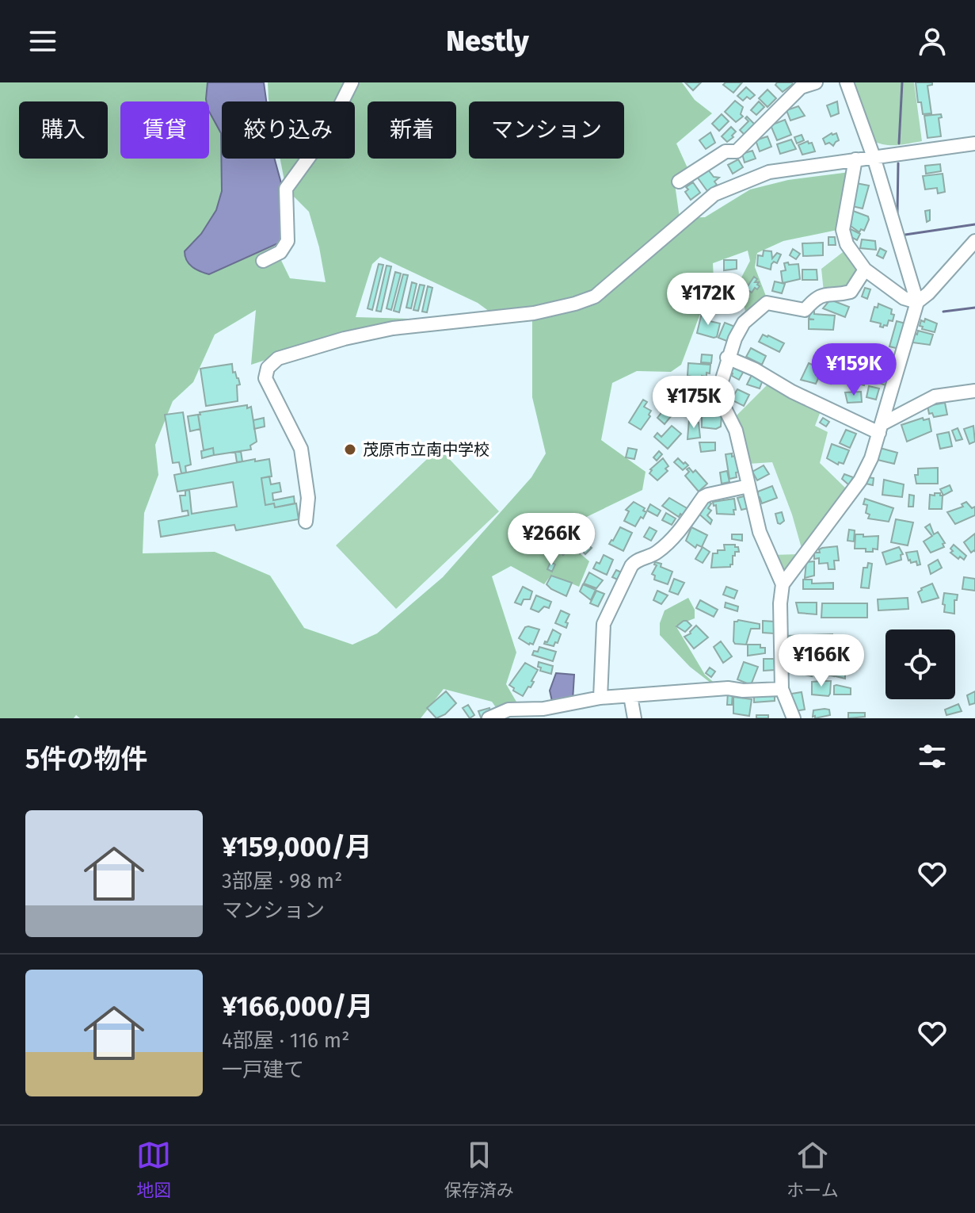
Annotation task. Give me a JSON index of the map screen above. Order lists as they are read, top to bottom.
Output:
{
  "places": ["茂原市立南中学校"],
  "page": {
    "header": "Nestly",
    "chip": [
      "購入",
      "賃貸",
      "絞り込み",
      "新着",
      "マンション"
    ],
    "price": [
      "¥172K",
      "¥159K",
      "¥175K",
      "¥266K",
      "¥166K"
    ],
    "heading": "5件の物件",
    "list": [
      {
        "name": "¥159,000/月",
        "note": "3部屋 · 98 m² · マンション"
      },
      {
        "name": "¥166,000/月",
        "note": "4部屋 · 116 m² · 一戸建て"
      }
    ],
    "tabs": ["地図", "保存済み", "ホーム"]
  }
}
